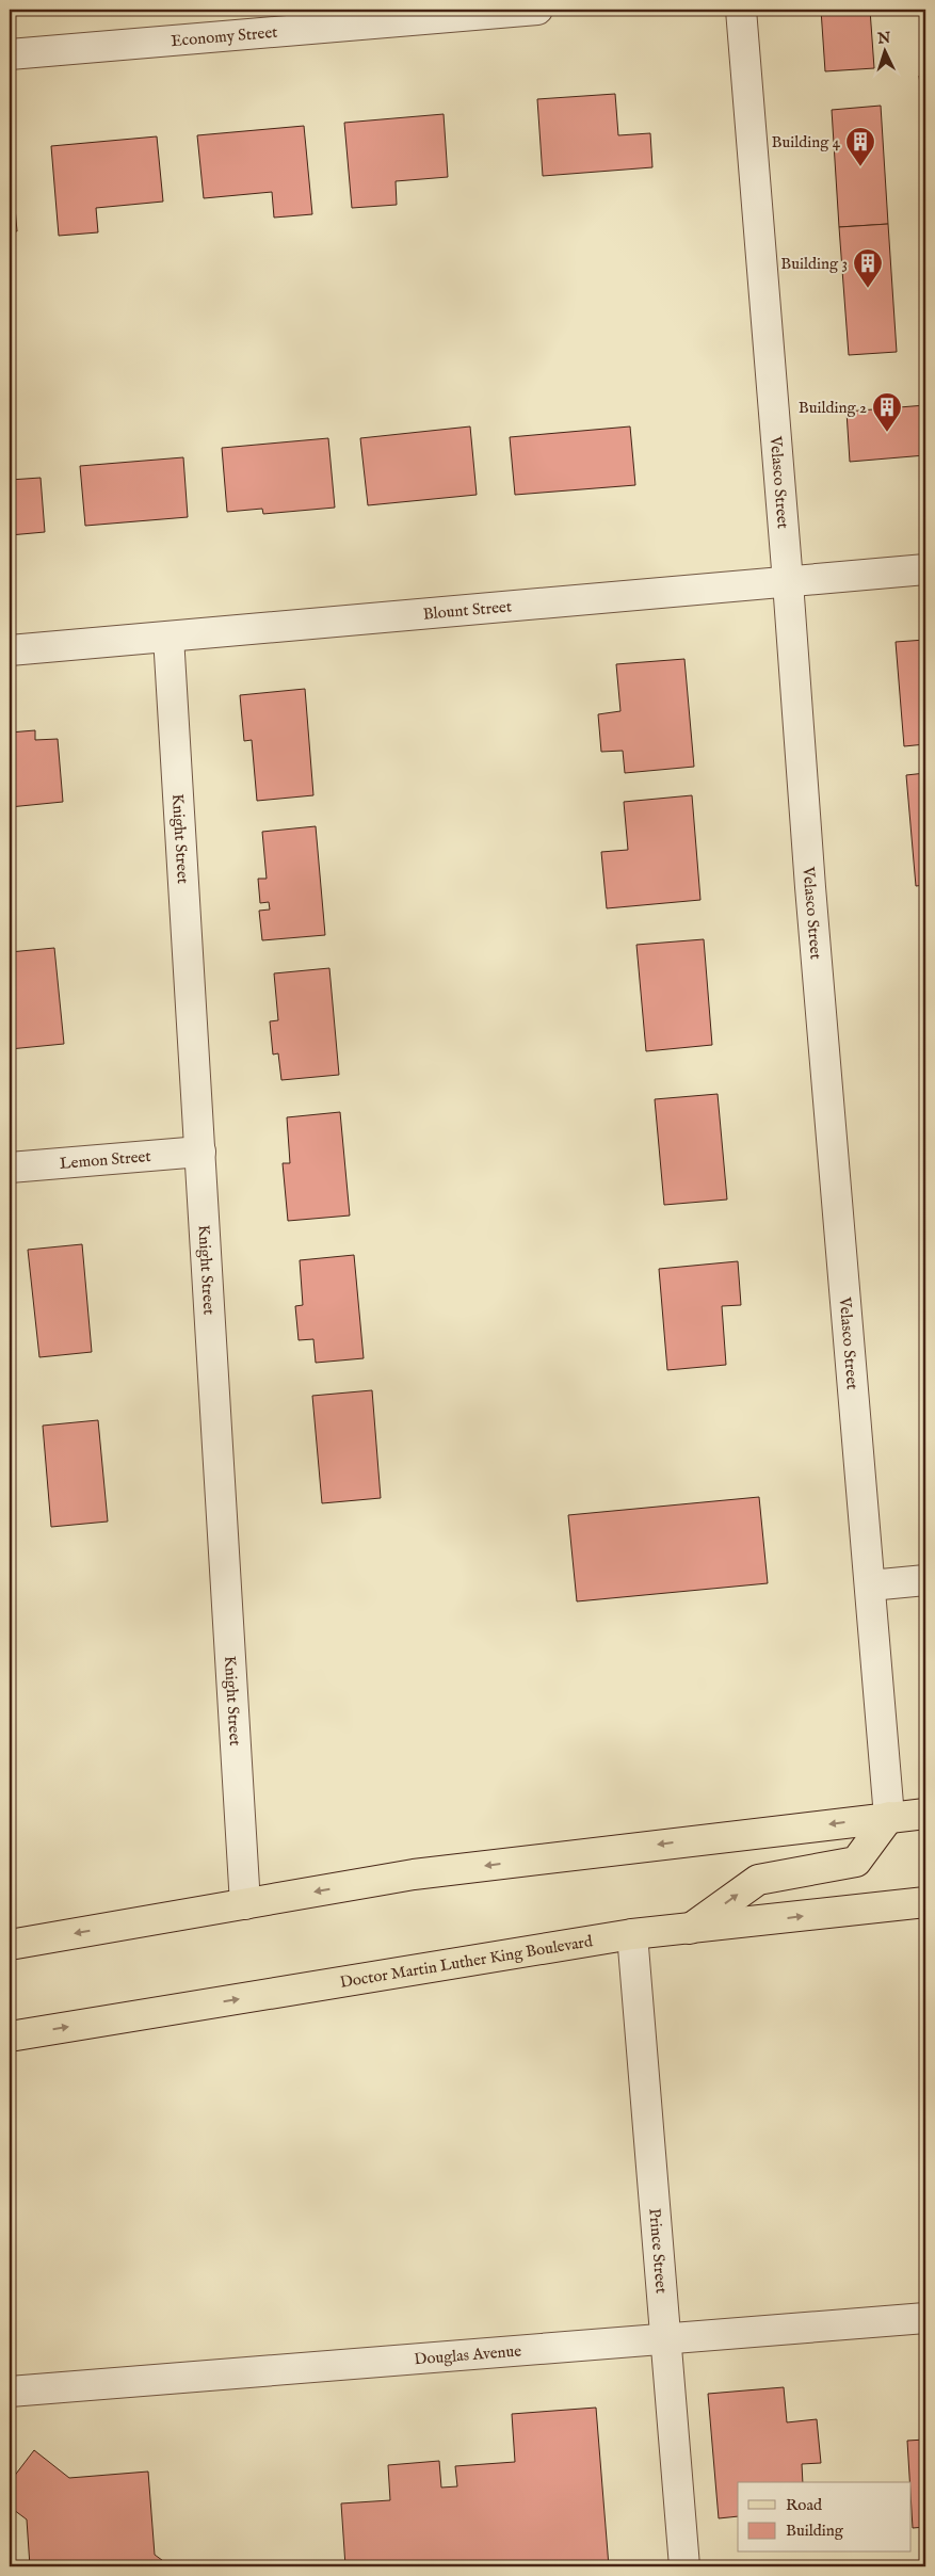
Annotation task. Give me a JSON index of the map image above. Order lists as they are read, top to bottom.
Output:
{
  "streets": {
    "main road": ["Doctor Martin Luther King Boulevard"],
    "street": [
      "Economy Street",
      "Velasco Street",
      "Blount Street",
      "Knight Street",
      "Lemon Street",
      "Prince Street",
      "Douglas Avenue"
    ]
  },
  "crossings": [
    ["Velasco Street", "Blount Street"],
    ["Blount Street", "Knight Street"],
    ["Knight Street", "Lemon Street"],
    ["Doctor Martin Luther King Boulevard", "Prince Street"],
    ["Prince Street", "Douglas Avenue"]
  ],
  "places": {
    "building": ["Building 4", "Building 3", "Building 2"]
  },
  "legend": ["Road", "Building"],
  "north": "top"
}
